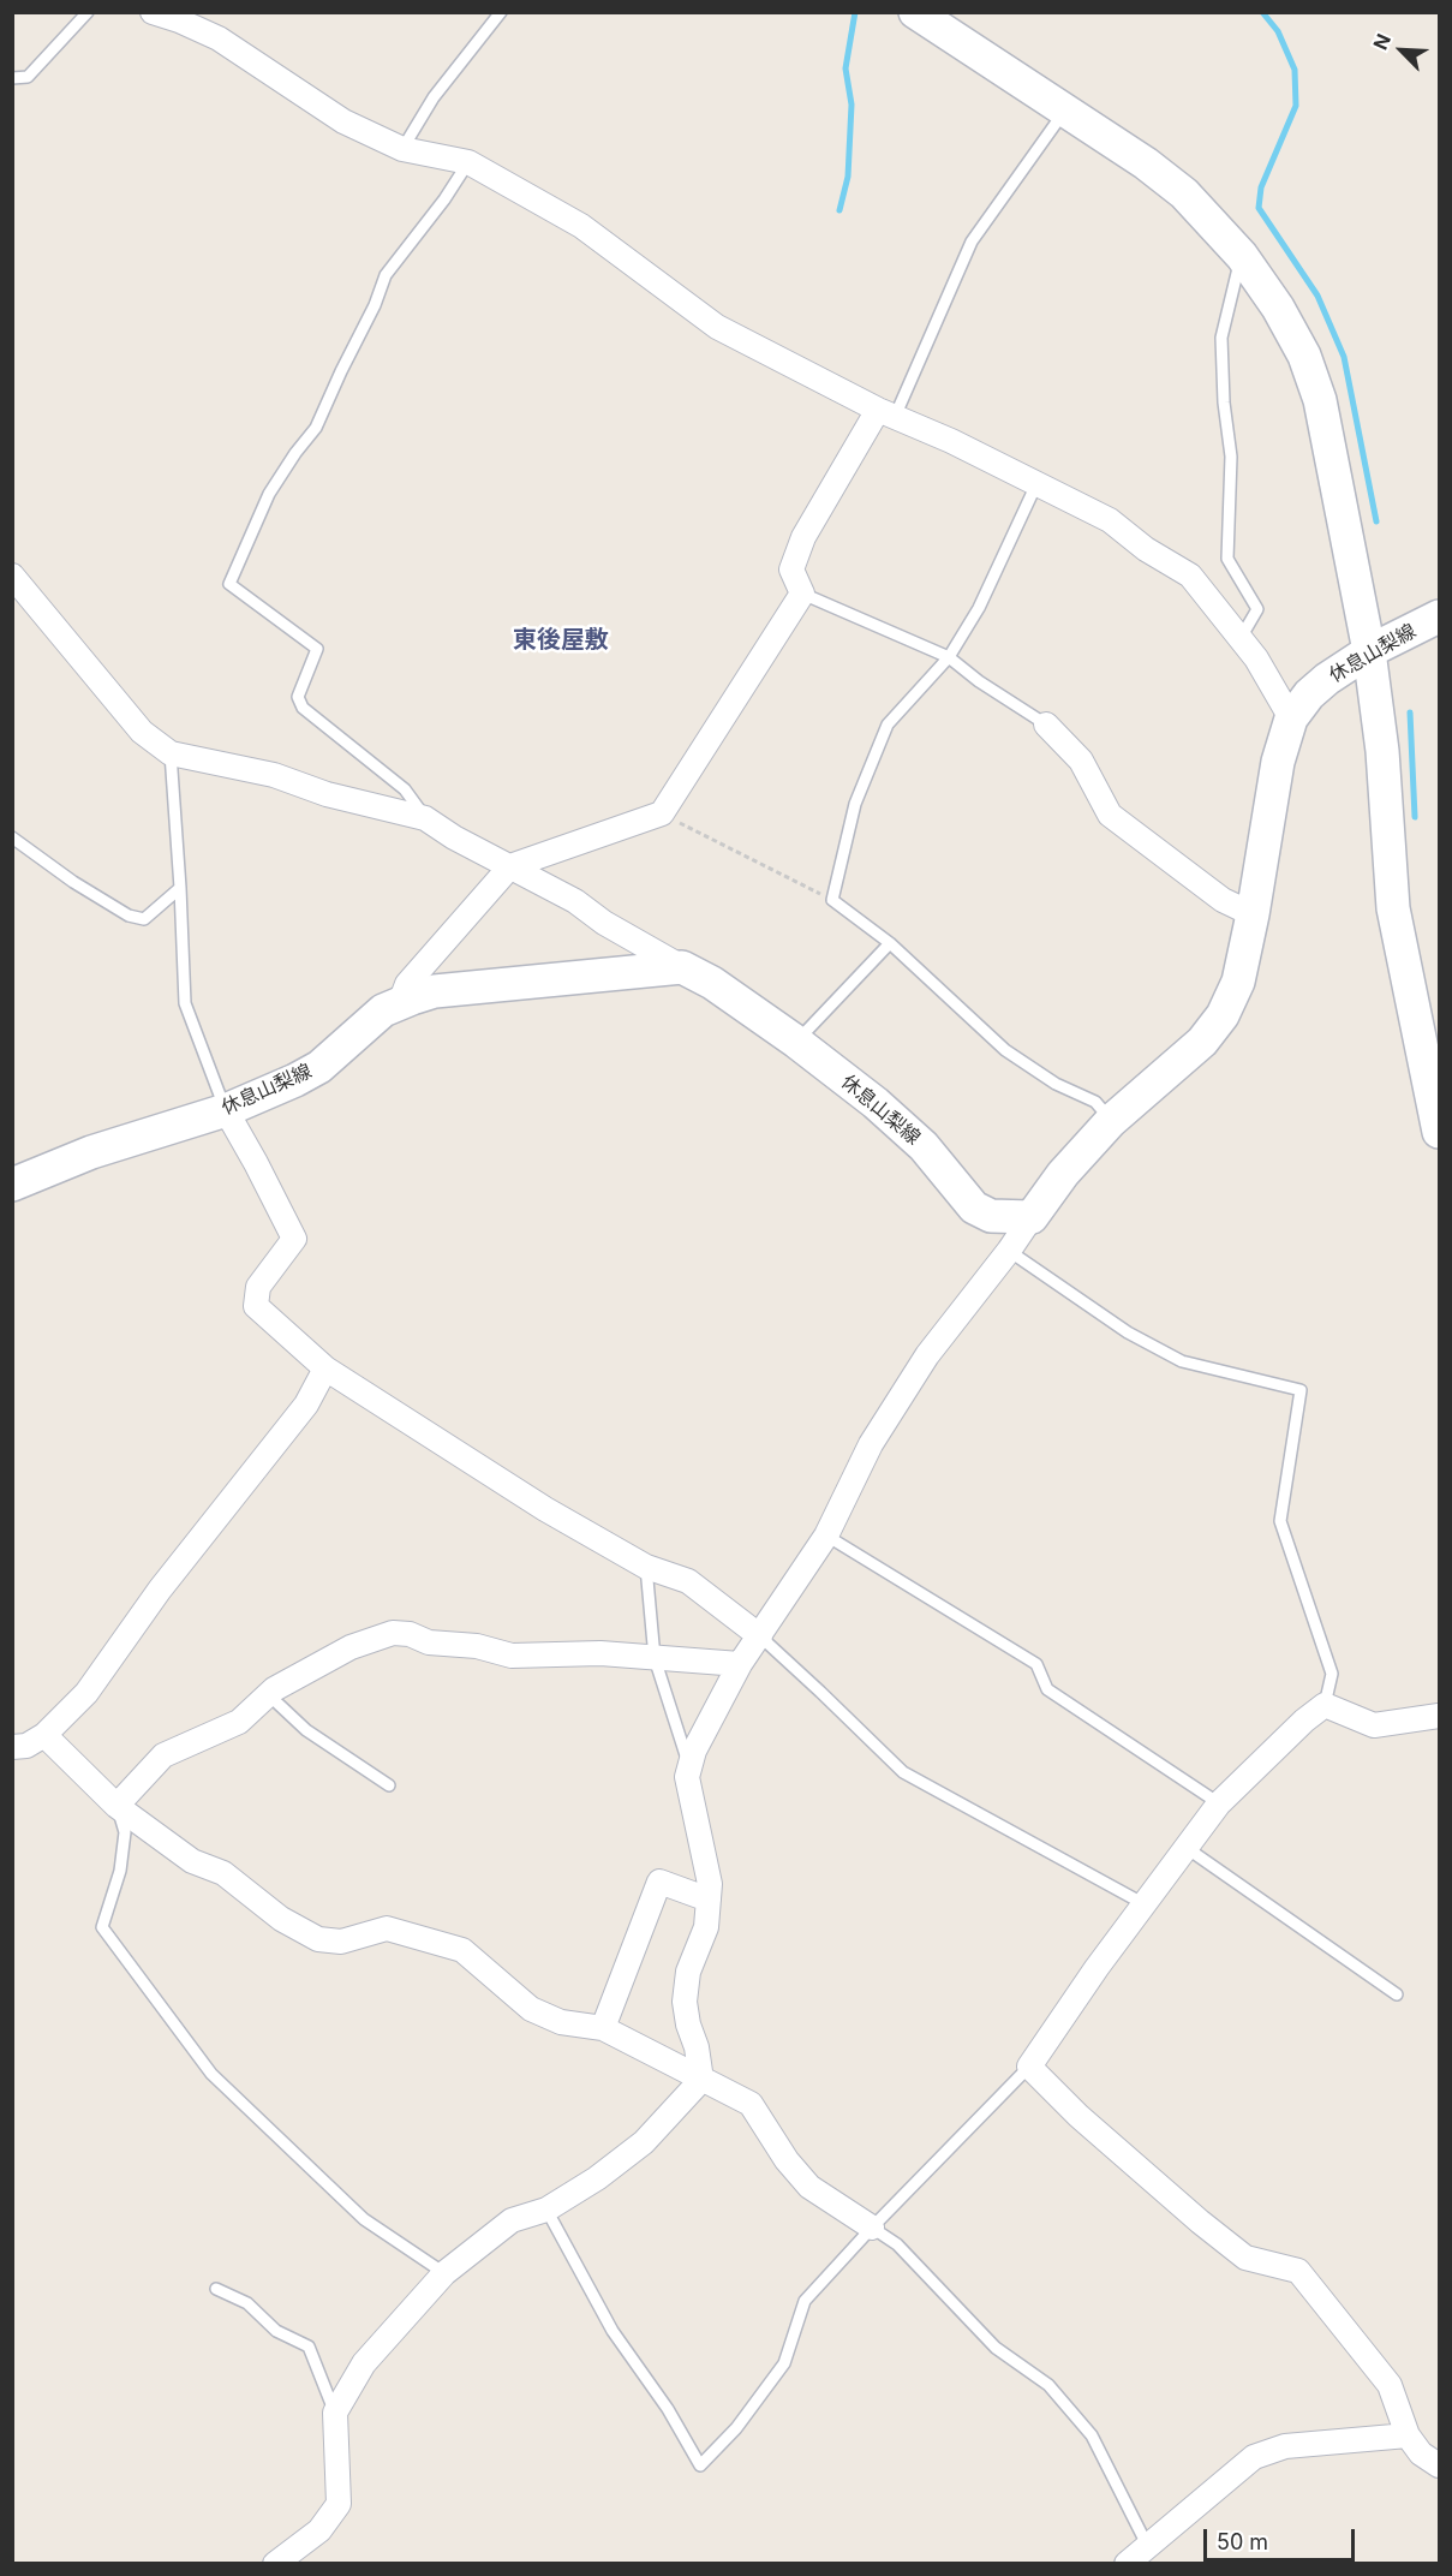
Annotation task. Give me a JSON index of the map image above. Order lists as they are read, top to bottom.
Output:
{
  "streets": {
    "main road": ["休息山梨線"]
  },
  "districts": ["東後屋敷"],
  "scale_bar": "50 m",
  "north": "top left"
}
